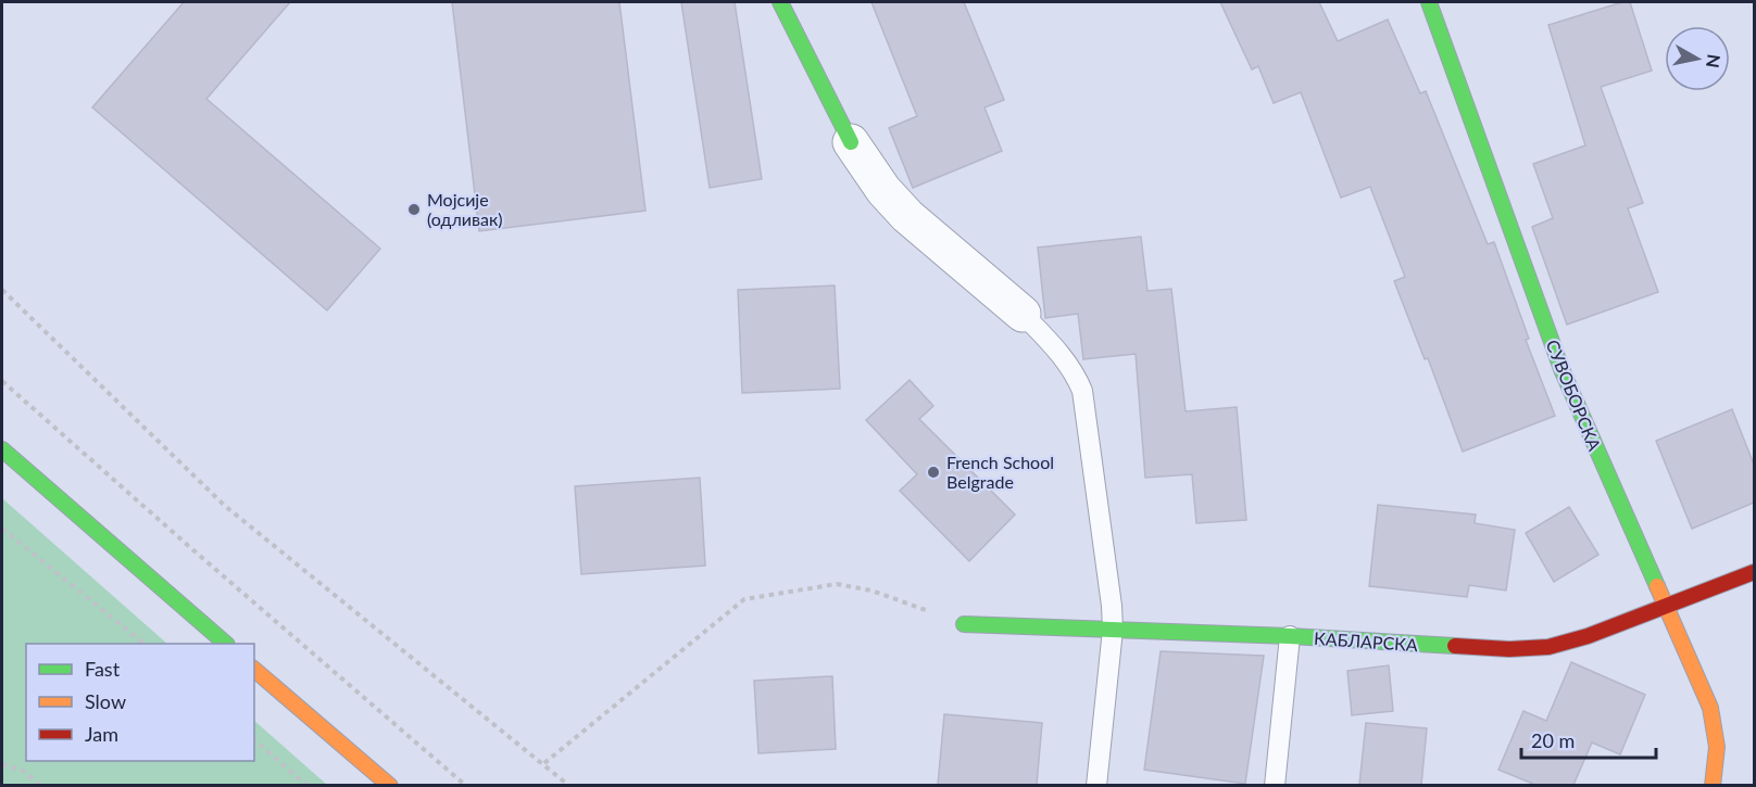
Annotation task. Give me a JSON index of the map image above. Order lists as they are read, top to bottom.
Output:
{
  "streets": {
    "street": ["СУВОБОРСКА", "КАБЛАРСКА"]
  },
  "crossings": [
    ["СУВОБОРСКА", "КАБЛАРСКА"]
  ],
  "places": ["Мојсије (одливак)", "French School Belgrade"],
  "legend": ["Fast", "Slow", "Jam"],
  "scale_bar": "20 m",
  "north": "right"
}
